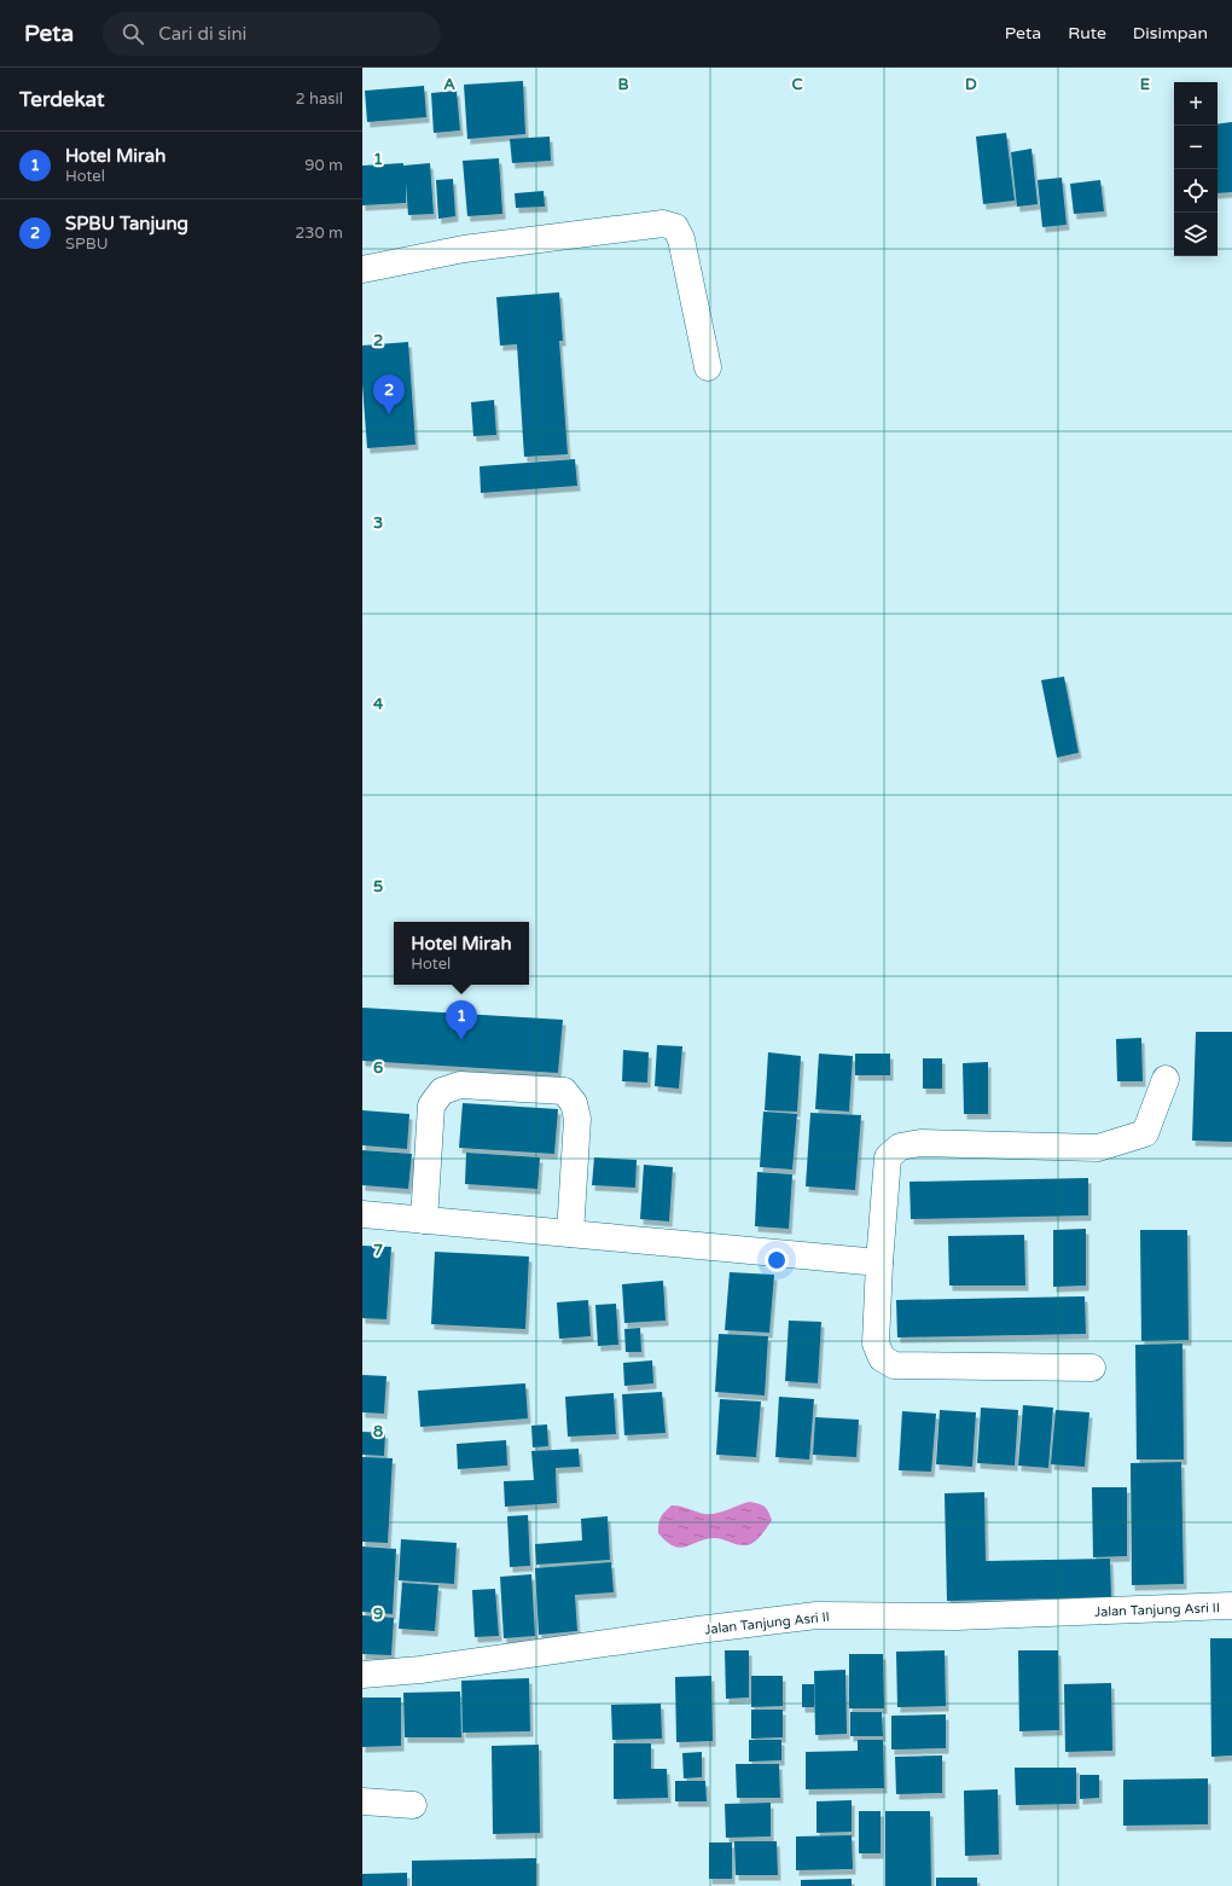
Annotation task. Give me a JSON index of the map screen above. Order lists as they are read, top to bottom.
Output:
{
  "streets": {
    "street": ["Jalan Tanjung Asri II"]
  },
  "page": {
    "header": "Peta",
    "search": "Cari di sini",
    "nav": ["Peta", "Rute", "Disimpan"],
    "heading": ["Terdekat", "2 hasil"],
    "map_buttons": ["+", "−"],
    "list": [
      {
        "mark": "1",
        "name": "Hotel Mirah",
        "note": "Hotel",
        "value": "90 m"
      },
      {
        "mark": "2",
        "name": "SPBU Tanjung",
        "note": "SPBU",
        "value": "230 m"
      }
    ],
    "pins": ["2", "1"],
    "popup": ["Hotel Mirah", "Hotel"]
  },
  "grid": {
    "columns": [
      "A",
      "B",
      "C",
      "D",
      "E"
    ],
    "rows": [
      "1",
      "2",
      "3",
      "4",
      "5",
      "6",
      "7",
      "8",
      "9"
    ]
  }
}
